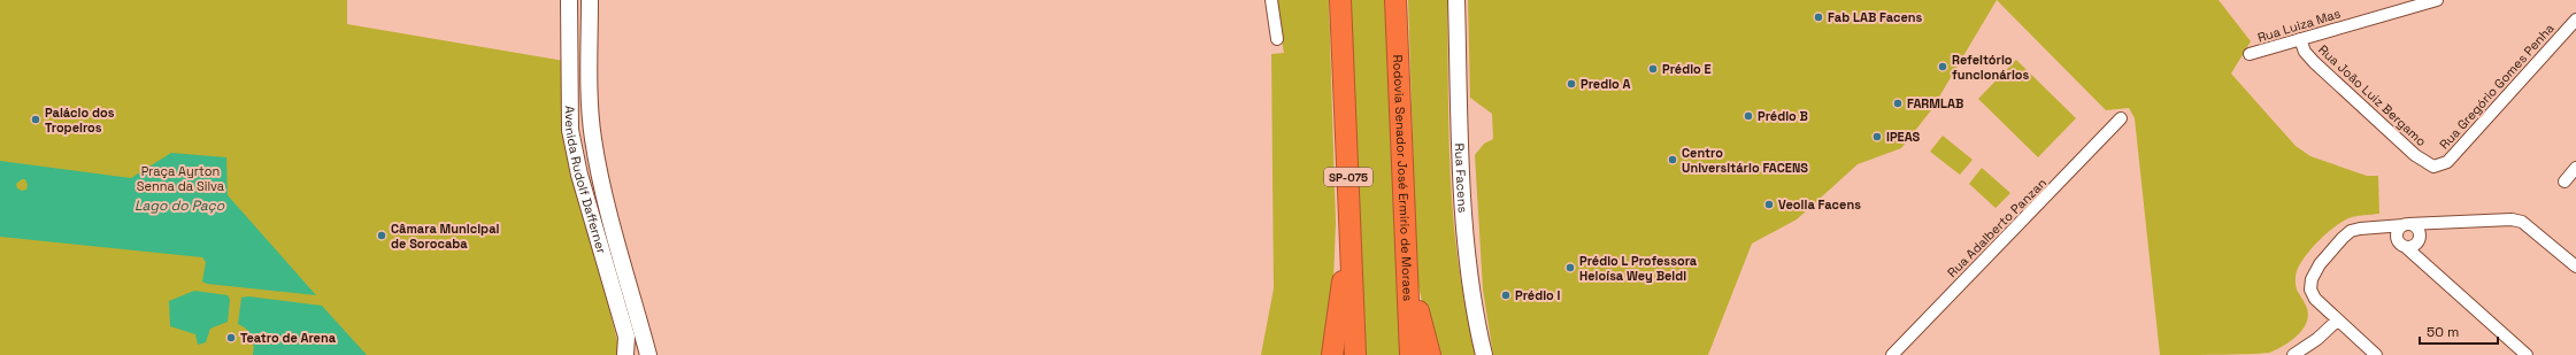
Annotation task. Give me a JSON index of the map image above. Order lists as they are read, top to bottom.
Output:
{
  "streets": {
    "highway": ["SP-075", "Rodovia Senador José Ermírio de Moraes"],
    "main road": ["Rua Facens", "Avenida Rudolf Dafferner"],
    "street": [
      "Rua Luiza Mas",
      "Rua Gregório Gomes Penha",
      "Rua João Luiz Bergamo",
      "Rua Adalberto Panzan"
    ]
  },
  "crossings": [
    ["Rua Luiza Mas", "Rua João Luiz Bergamo"],
    ["Rua Gregório Gomes Penha", "Rua João Luiz Bergamo"]
  ],
  "water": ["Lago do Paço"],
  "parks": ["Praça Ayrton Senna da Silva"],
  "places": [
    "Fab LAB Facens",
    "Refeitório funcionários",
    "Prédio E",
    "Predio A",
    "FARMLAB",
    "Prédio B",
    "Palácio dos Tropeiros",
    "IPEAS",
    "Centro Universitário FACENS",
    "Veolia Facens",
    "Câmara Municipal de Sorocaba",
    "Prédio L Professora Heloísa Wey Beldi",
    "Prédio I",
    "Teatro de Arena"
  ],
  "scale_bar": "50 m"
}
